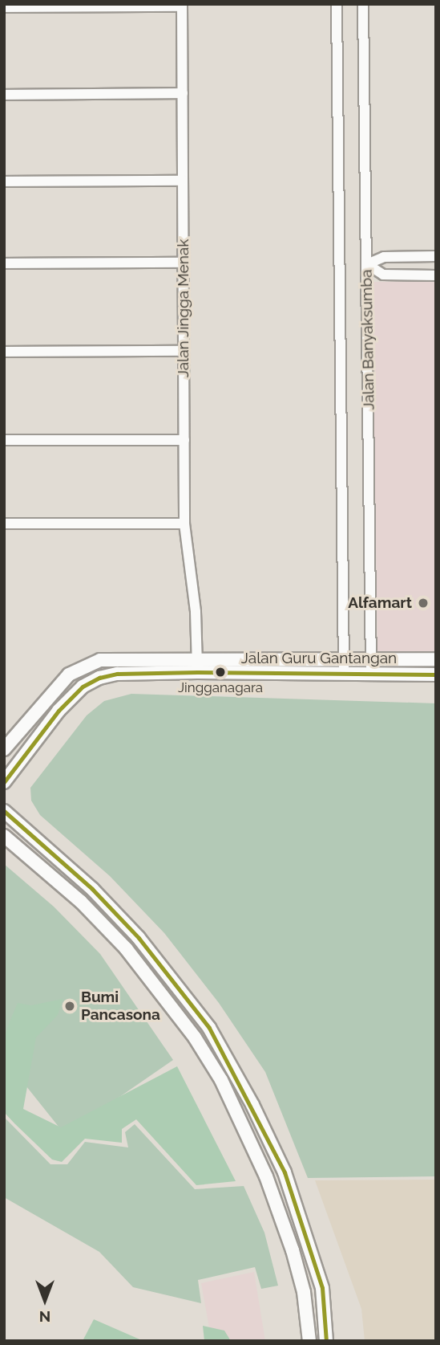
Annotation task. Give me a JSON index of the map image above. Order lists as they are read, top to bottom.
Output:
{
  "streets": {
    "street": ["Jalan Jingga Menak", "Jalan Banyaksumba", "Jalan Guru Gantangan"]
  },
  "crossings": [
    ["Jalan Jingga Menak", "Jalan Guru Gantangan"],
    ["Jalan Banyaksumba", "Jalan Guru Gantangan"]
  ],
  "places": ["Alfamart", "Jingganagara", "Bumi Pancasona"],
  "north": "bottom"
}
